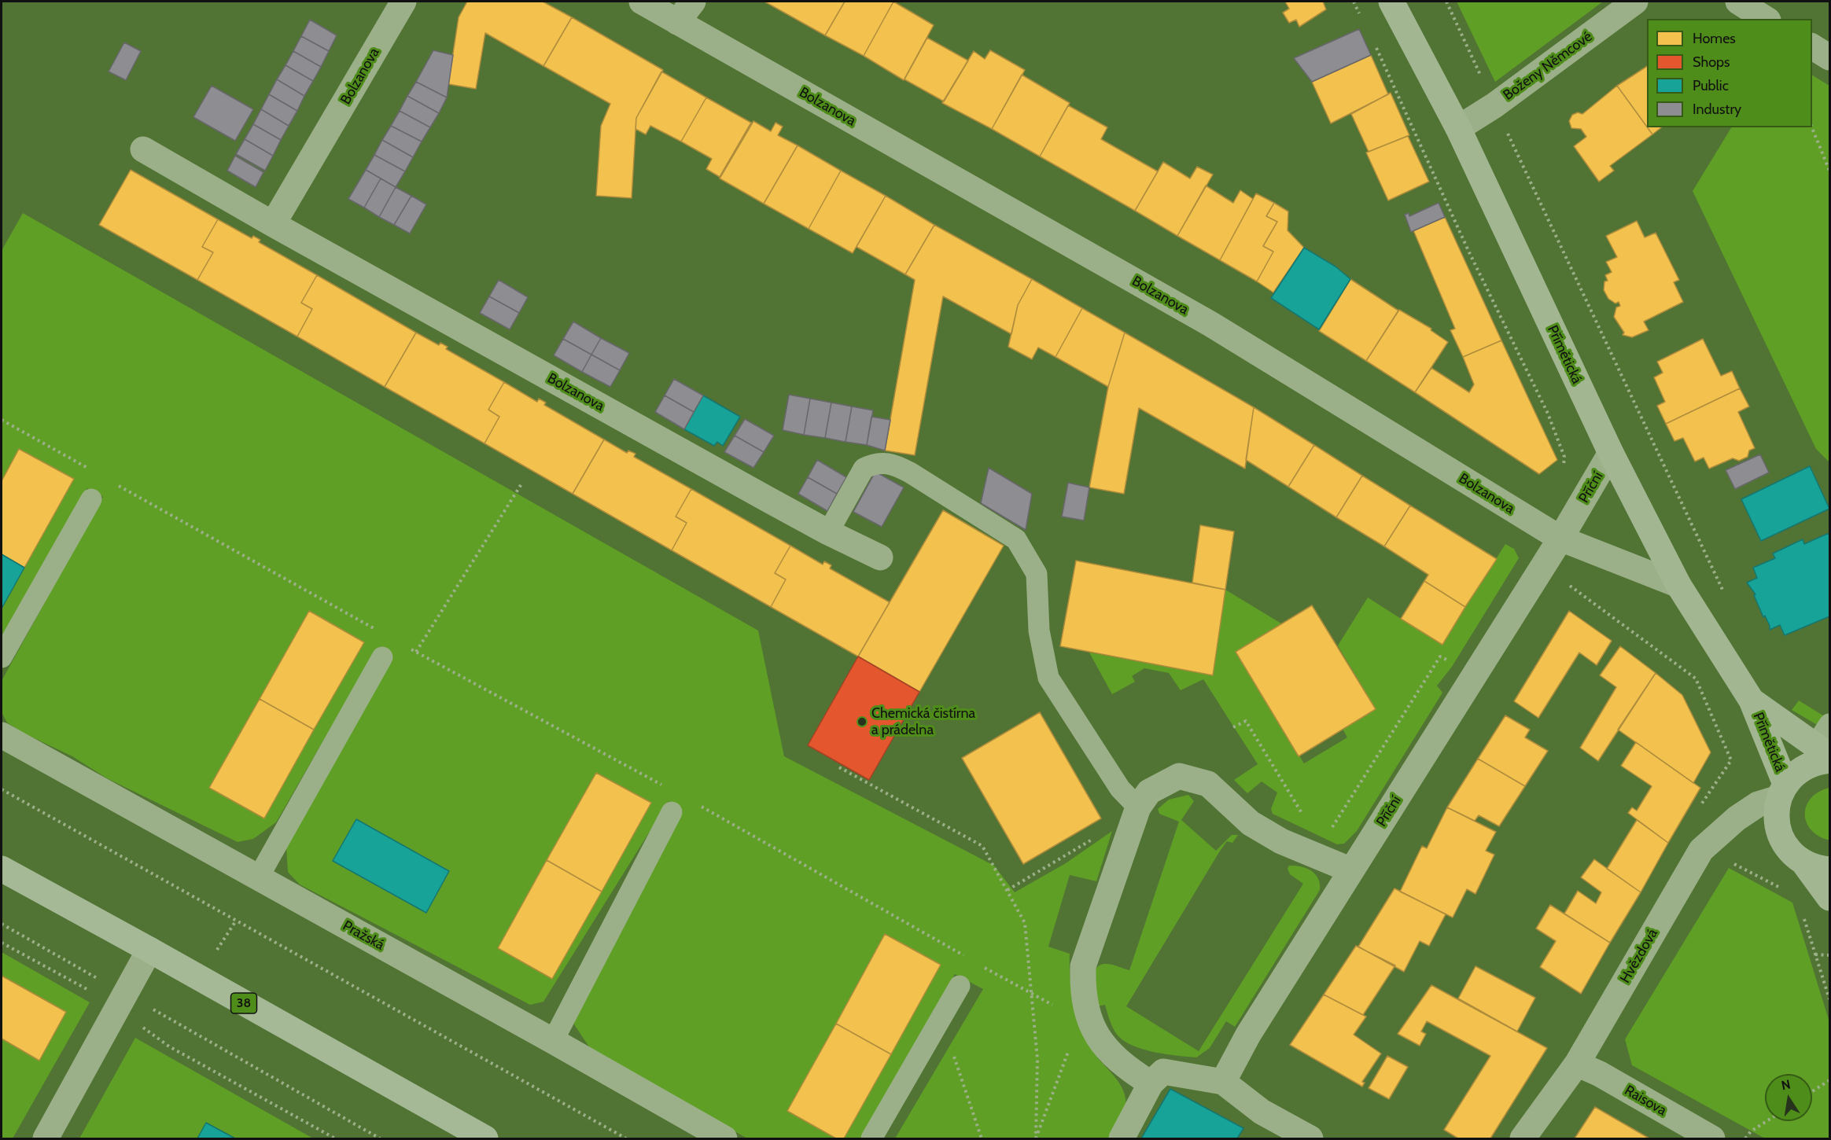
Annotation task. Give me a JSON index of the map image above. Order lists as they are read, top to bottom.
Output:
{
  "streets": {
    "main road": ["Přímětická", "38"],
    "street": [
      "Boženy Němcové",
      "Bolzanova",
      "Příční",
      "Pražská",
      "Hvězdová",
      "Raisova"
    ]
  },
  "crossings": [
    ["Boženy Němcové", "Přímětická"],
    ["Bolzanova", "Přímětická"],
    ["Bolzanova", "Příční"],
    ["Přímětická", "Příční"],
    ["Přímětická", "Hvězdová"],
    ["Hvězdová", "Raisova"]
  ],
  "places": ["Chemická čistírna a prádelna"],
  "legend": [
    "Homes",
    "Shops",
    "Public",
    "Industry"
  ],
  "north": "top"
}
